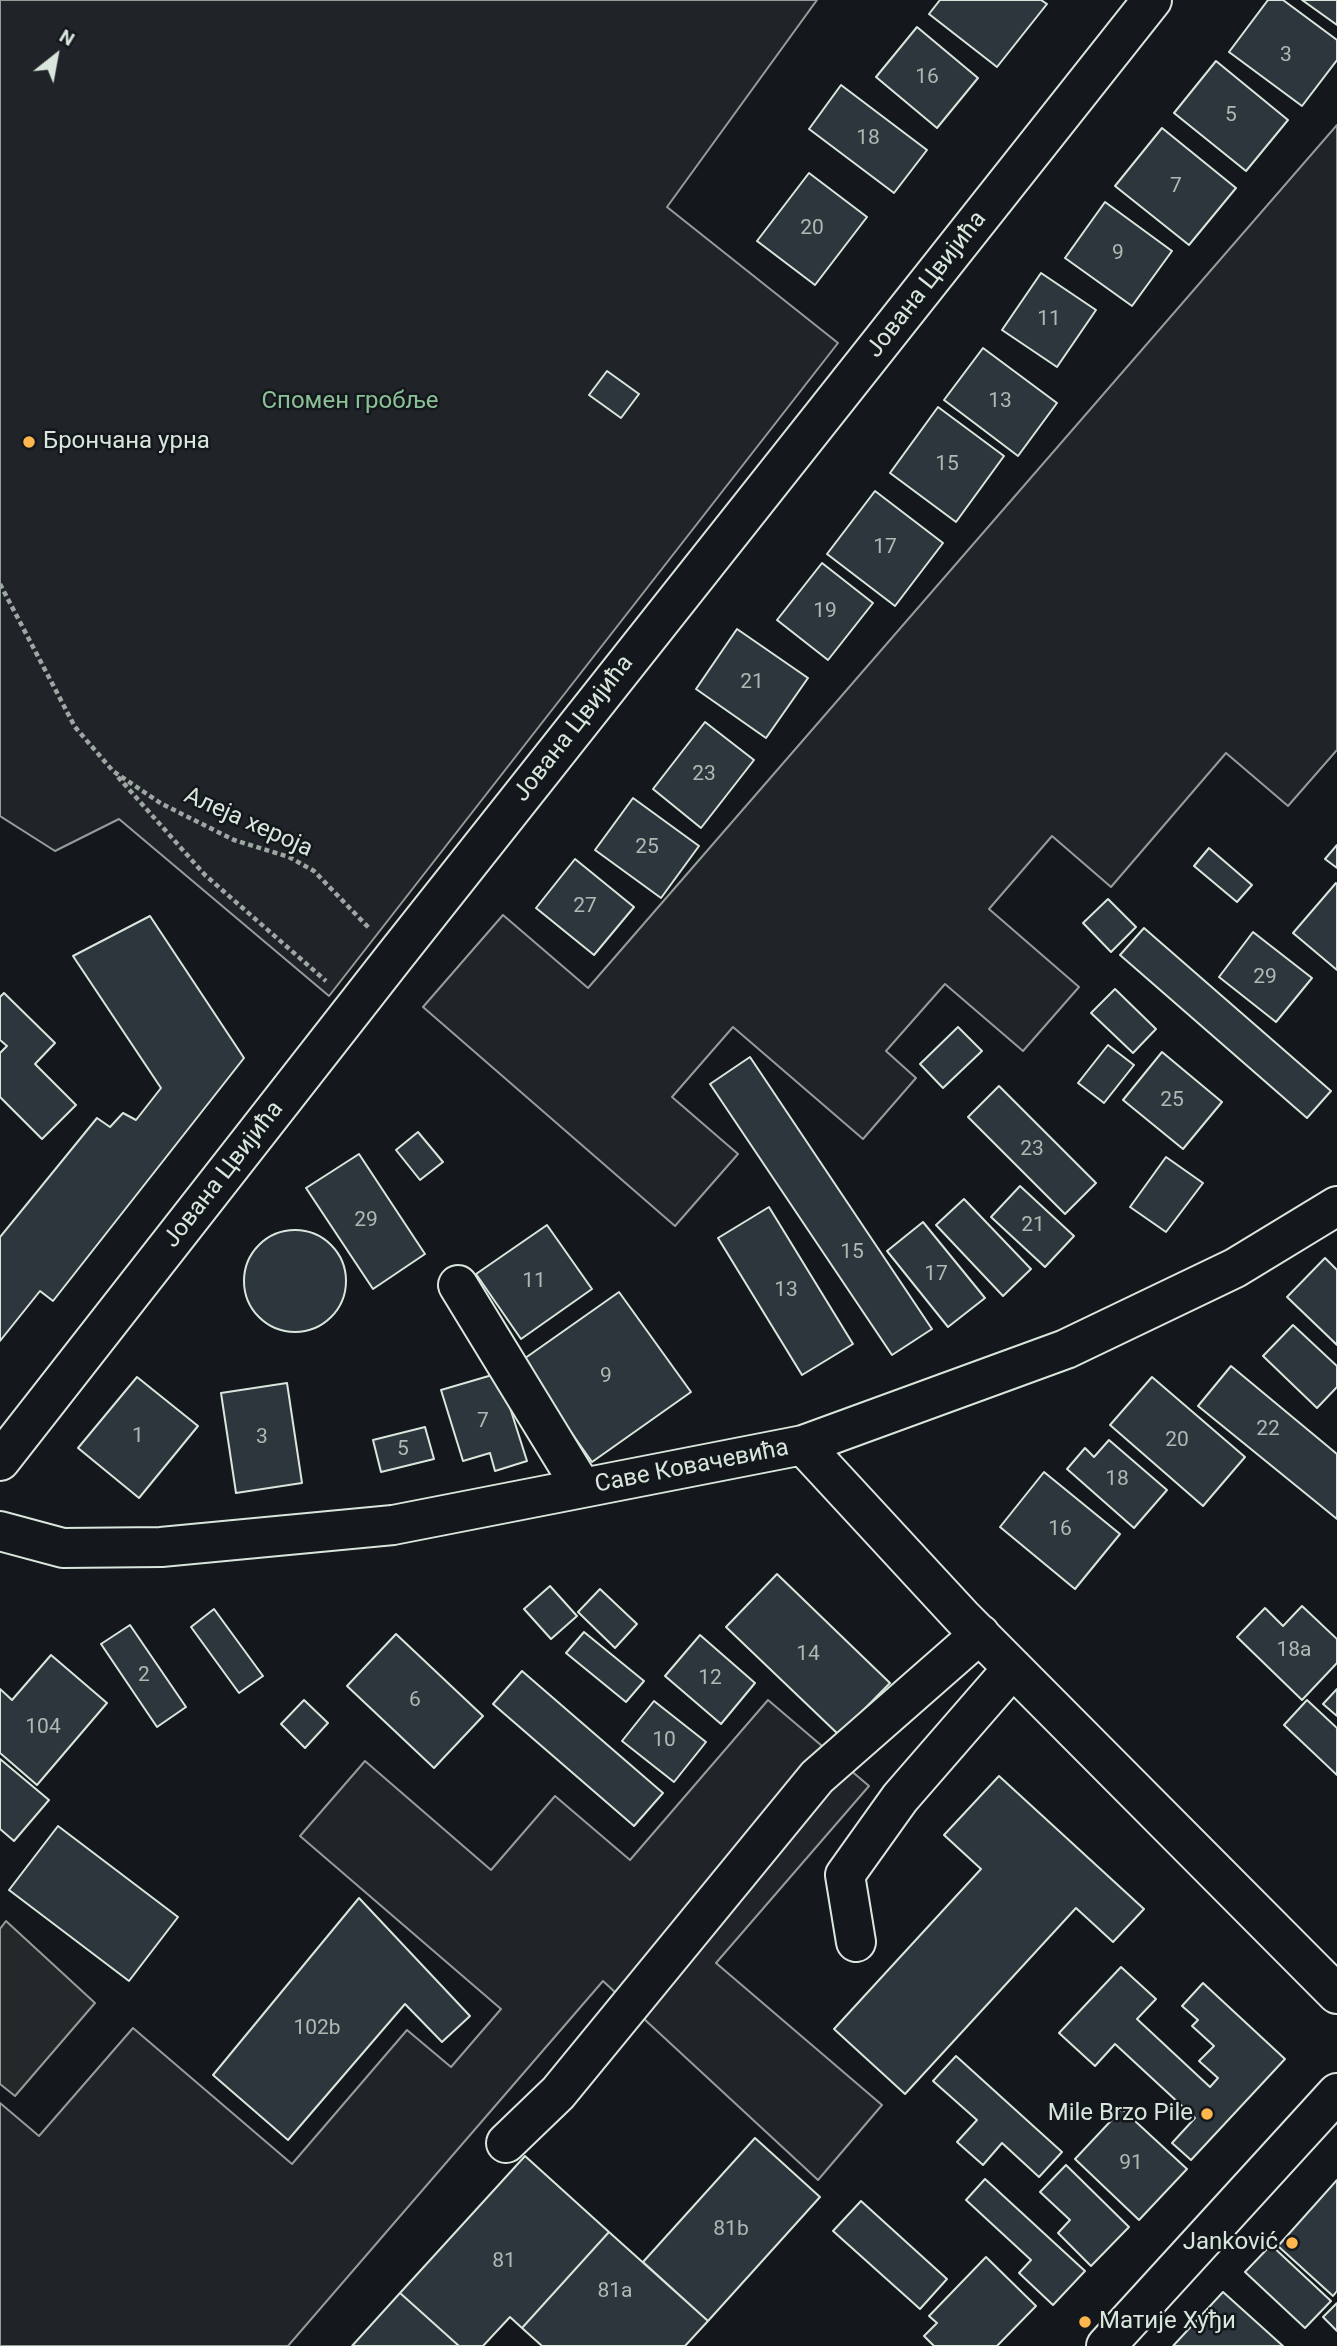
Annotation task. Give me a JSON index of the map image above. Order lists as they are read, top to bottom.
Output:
{
  "streets": {
    "street": ["Јована Цвијића", "Саве Ковачевића"],
    "path": ["Алеја хероја"]
  },
  "crossings": [
    ["Јована Цвијића", "Алеја хероја"]
  ],
  "parks": ["Спомен гробље"],
  "places": [
    "Брончана урна",
    "Mile Brzo Pile",
    "Janković",
    "Матије Хуђи"
  ],
  "house_numbers": [
    "3",
    "16",
    "5",
    "18",
    "7",
    "20",
    "9",
    "11",
    "13",
    "15",
    "17",
    "19",
    "21",
    "23",
    "25",
    "27",
    "29",
    "25",
    "23",
    "29",
    "21",
    "15",
    "17",
    "11",
    "13",
    "9",
    "7",
    "22",
    "1",
    "3",
    "20",
    "5",
    "18",
    "16",
    "18a",
    "14",
    "2",
    "12",
    "6",
    "104",
    "10",
    "102b",
    "91",
    "81b",
    "81",
    "81a"
  ],
  "north": "top right"
}
